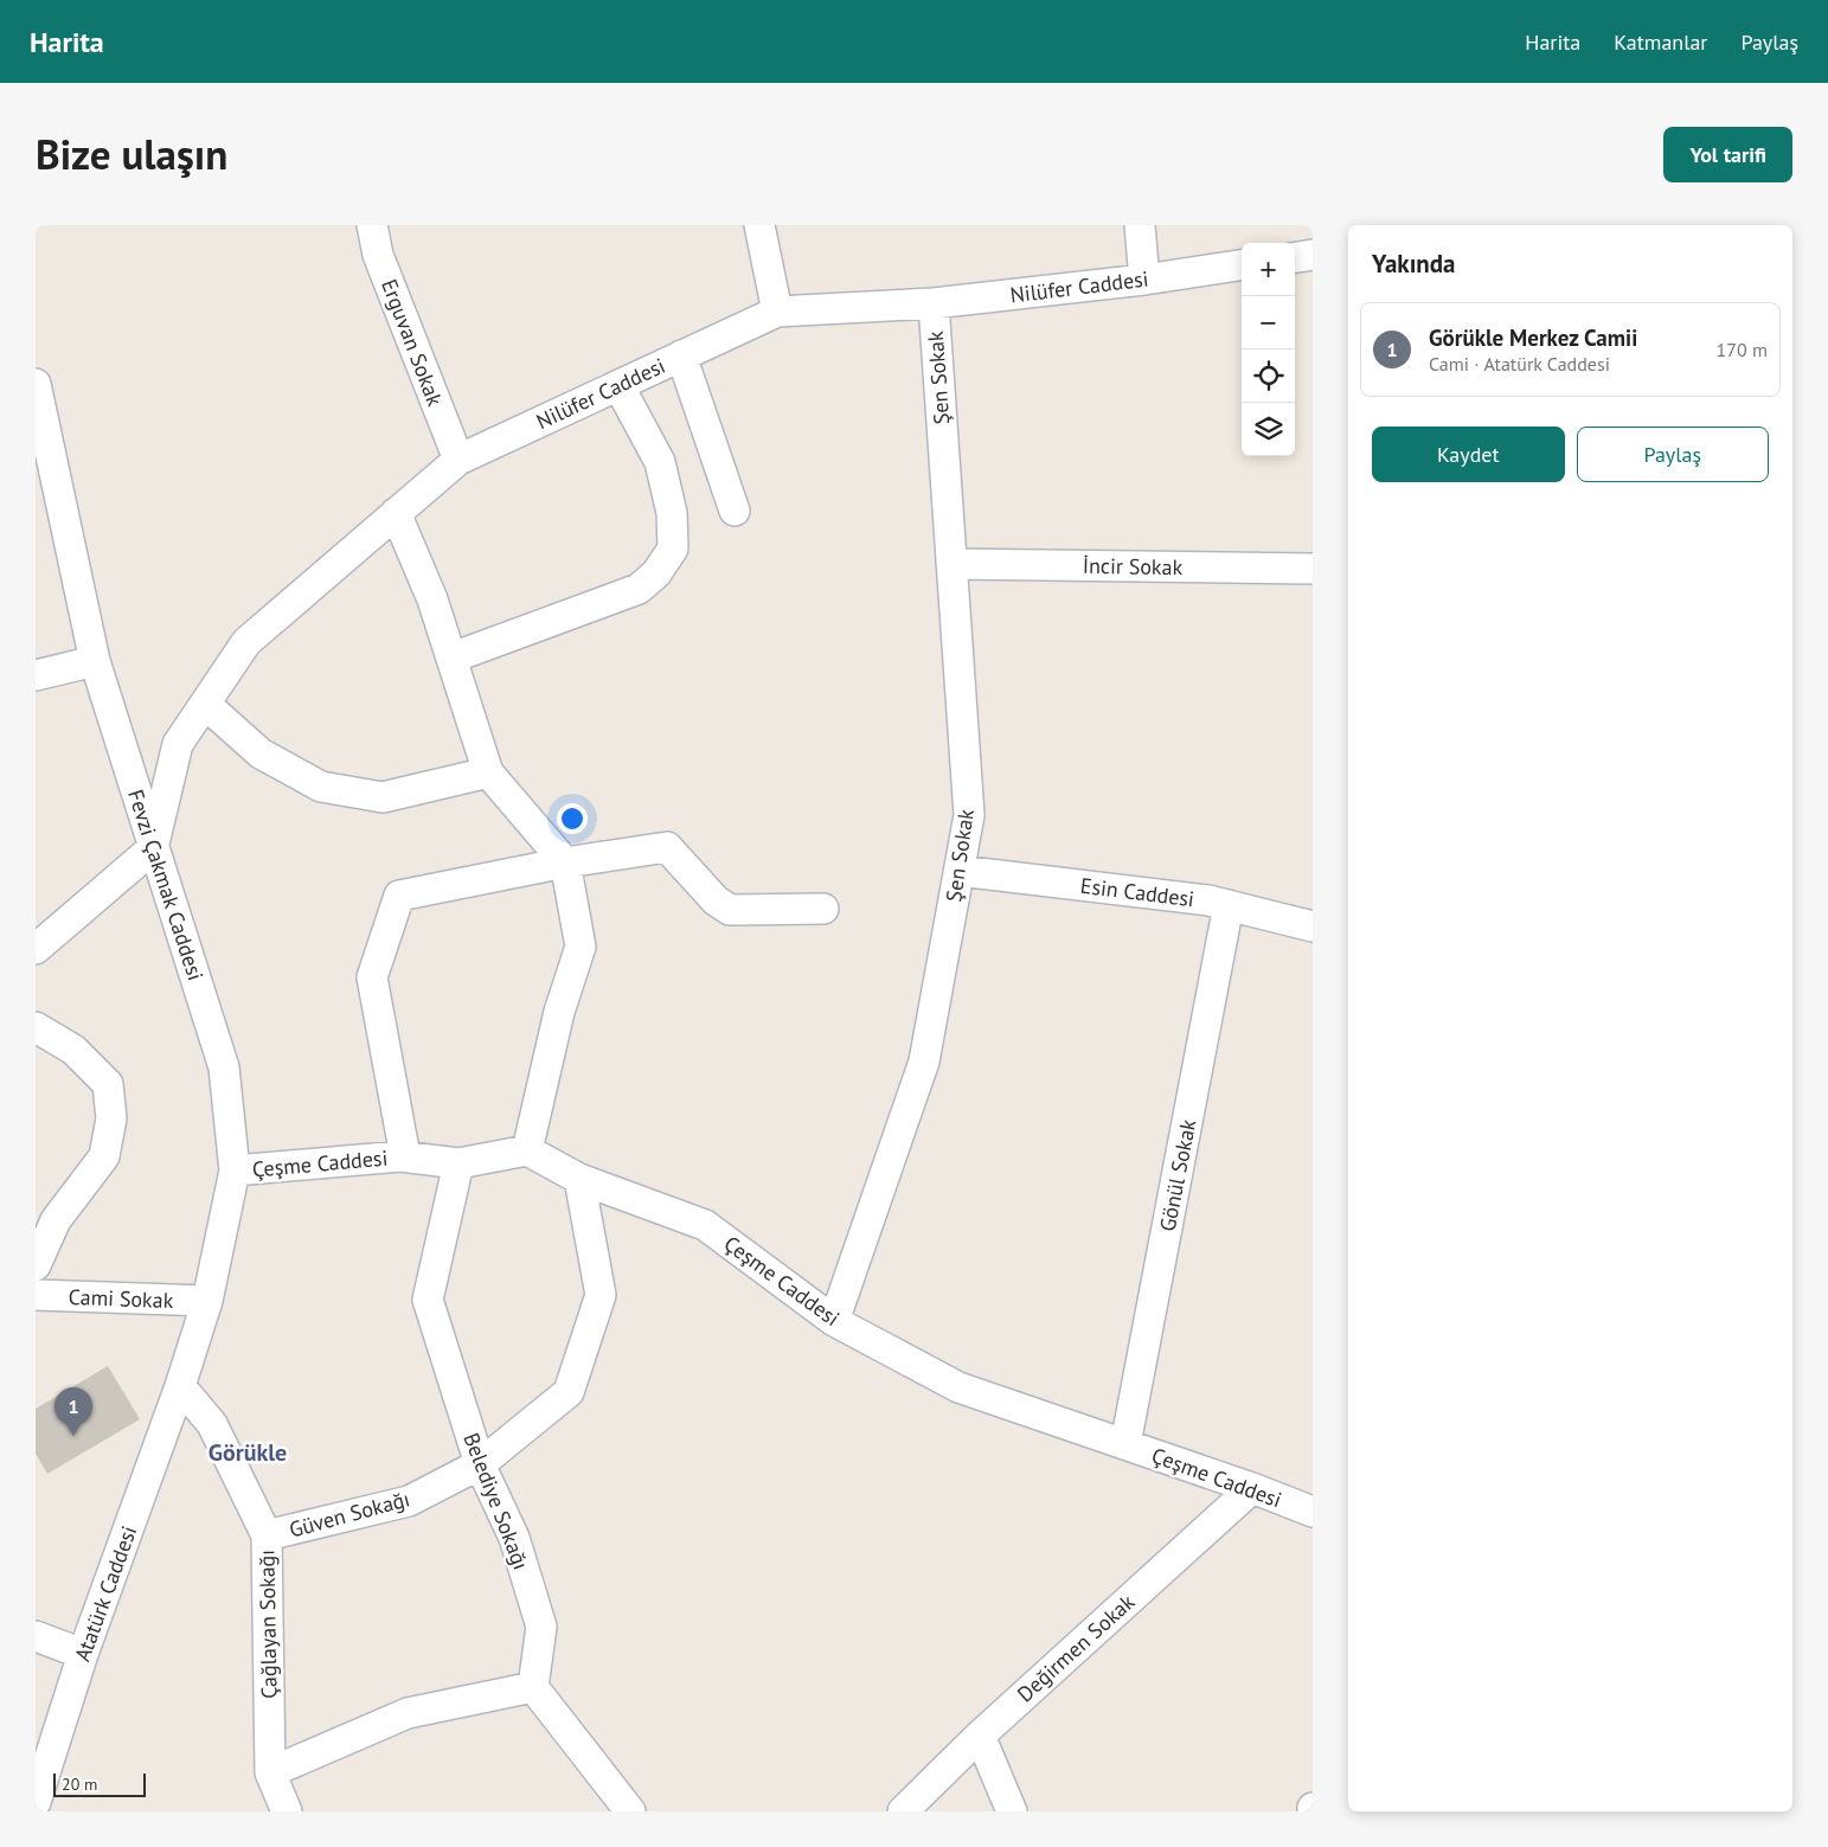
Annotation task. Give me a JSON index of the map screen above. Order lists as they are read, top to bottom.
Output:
{
  "streets": {
    "street": [
      "Nilüfer Caddesi",
      "Erguvan Sokak",
      "Şen Sokak",
      "İncir Sokak",
      "Fevzi Çakmak Caddesi",
      "Esin Caddesi",
      "Çeşme Caddesi",
      "Gönül Sokak",
      "Cami Sokak",
      "Belediye Sokağı",
      "Güven Sokağı",
      "Atatürk Caddesi",
      "Çağlayan Sokağı",
      "Değirmen Sokak"
    ]
  },
  "crossings": [
    ["Nilüfer Caddesi", "Erguvan Sokak"],
    ["Nilüfer Caddesi", "Şen Sokak"],
    ["Nilüfer Caddesi", "Fevzi Çakmak Caddesi"],
    ["Şen Sokak", "İncir Sokak"],
    ["Şen Sokak", "Esin Caddesi"],
    ["Şen Sokak", "Çeşme Caddesi"],
    ["Fevzi Çakmak Caddesi", "Çeşme Caddesi"],
    ["Fevzi Çakmak Caddesi", "Cami Sokak"],
    ["Fevzi Çakmak Caddesi", "Atatürk Caddesi"],
    ["Fevzi Çakmak Caddesi", "Çağlayan Sokağı"],
    ["Esin Caddesi", "Gönül Sokak"],
    ["Çeşme Caddesi", "Gönül Sokak"],
    ["Çeşme Caddesi", "Belediye Sokağı"],
    ["Çeşme Caddesi", "Güven Sokağı"],
    ["Çeşme Caddesi", "Değirmen Sokak"],
    ["Belediye Sokağı", "Güven Sokağı"],
    ["Güven Sokağı", "Çağlayan Sokağı"],
    ["Atatürk Caddesi", "Çağlayan Sokağı"]
  ],
  "districts": ["Görükle"],
  "scale_bar": "20 m",
  "page": {
    "header": "Harita",
    "nav": ["Harita", "Katmanlar", "Paylaş"],
    "title": "Bize ulaşın",
    "buttons": [
      "Yol tarifi",
      ["Kaydet", "Paylaş"]
    ],
    "heading": "Yakında",
    "map_buttons": ["+", "−"],
    "list": [
      {
        "mark": "1",
        "name": "Görükle Merkez Camii",
        "note": "Cami · Atatürk Caddesi",
        "value": "170 m"
      }
    ],
    "pins": "1",
    "scale": "20 m"
  }
}
